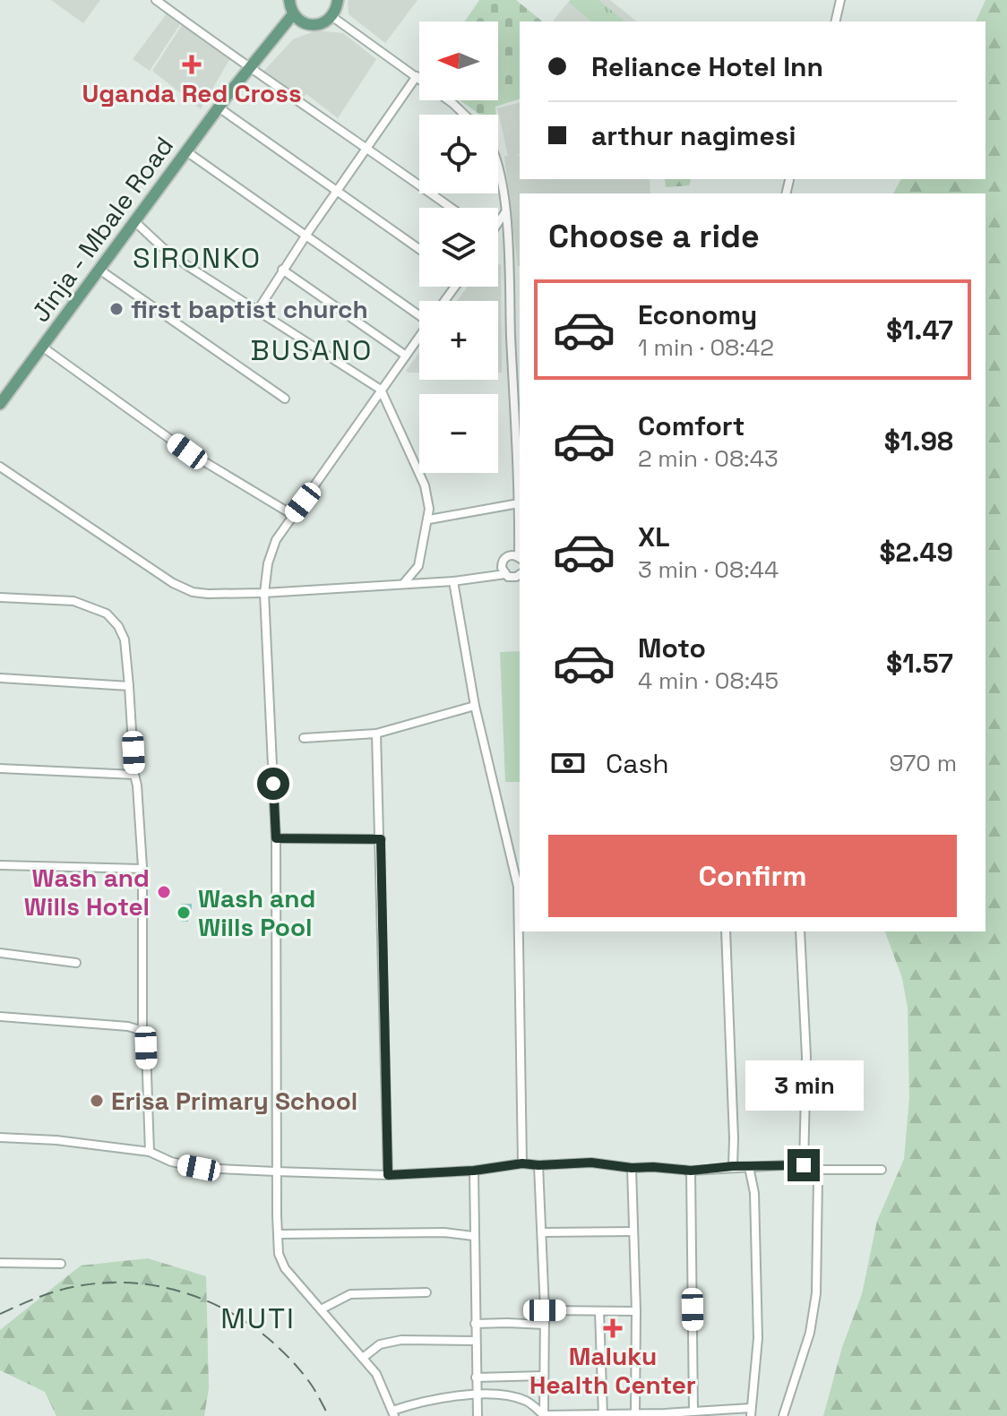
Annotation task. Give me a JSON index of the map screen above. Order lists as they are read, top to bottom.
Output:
{
  "streets": {
    "main road": ["Jinja - Mbale Road"]
  },
  "districts": ["SIRONKO", "BUSANO", "MUTI"],
  "places": {
    "health": ["Uganda Red Cross", "Maluku Health Center"],
    "other": [
      "first baptist church",
      "Wash and Wills Hotel",
      "Wash and Wills Pool",
      "Erisa Primary School"
    ]
  },
  "north": "left",
  "page": {
    "map_buttons": ["+", "−"],
    "banner": ["Reliance Hotel Inn", "arthur nagimesi"],
    "heading": "Choose a ride",
    "list": [
      {
        "name": "Economy",
        "note": "1 min · 08:42",
        "value": "$1.47"
      },
      {
        "name": "Comfort",
        "note": "2 min · 08:43",
        "value": "$1.98"
      },
      {
        "name": "XL",
        "note": "3 min · 08:44",
        "value": "$2.49"
      },
      {
        "name": "Moto",
        "note": "4 min · 08:45",
        "value": "$1.57"
      }
    ],
    "pay": ["Cash", "970 m"],
    "buttons": "Confirm",
    "bubble": "3 min"
  }
}
